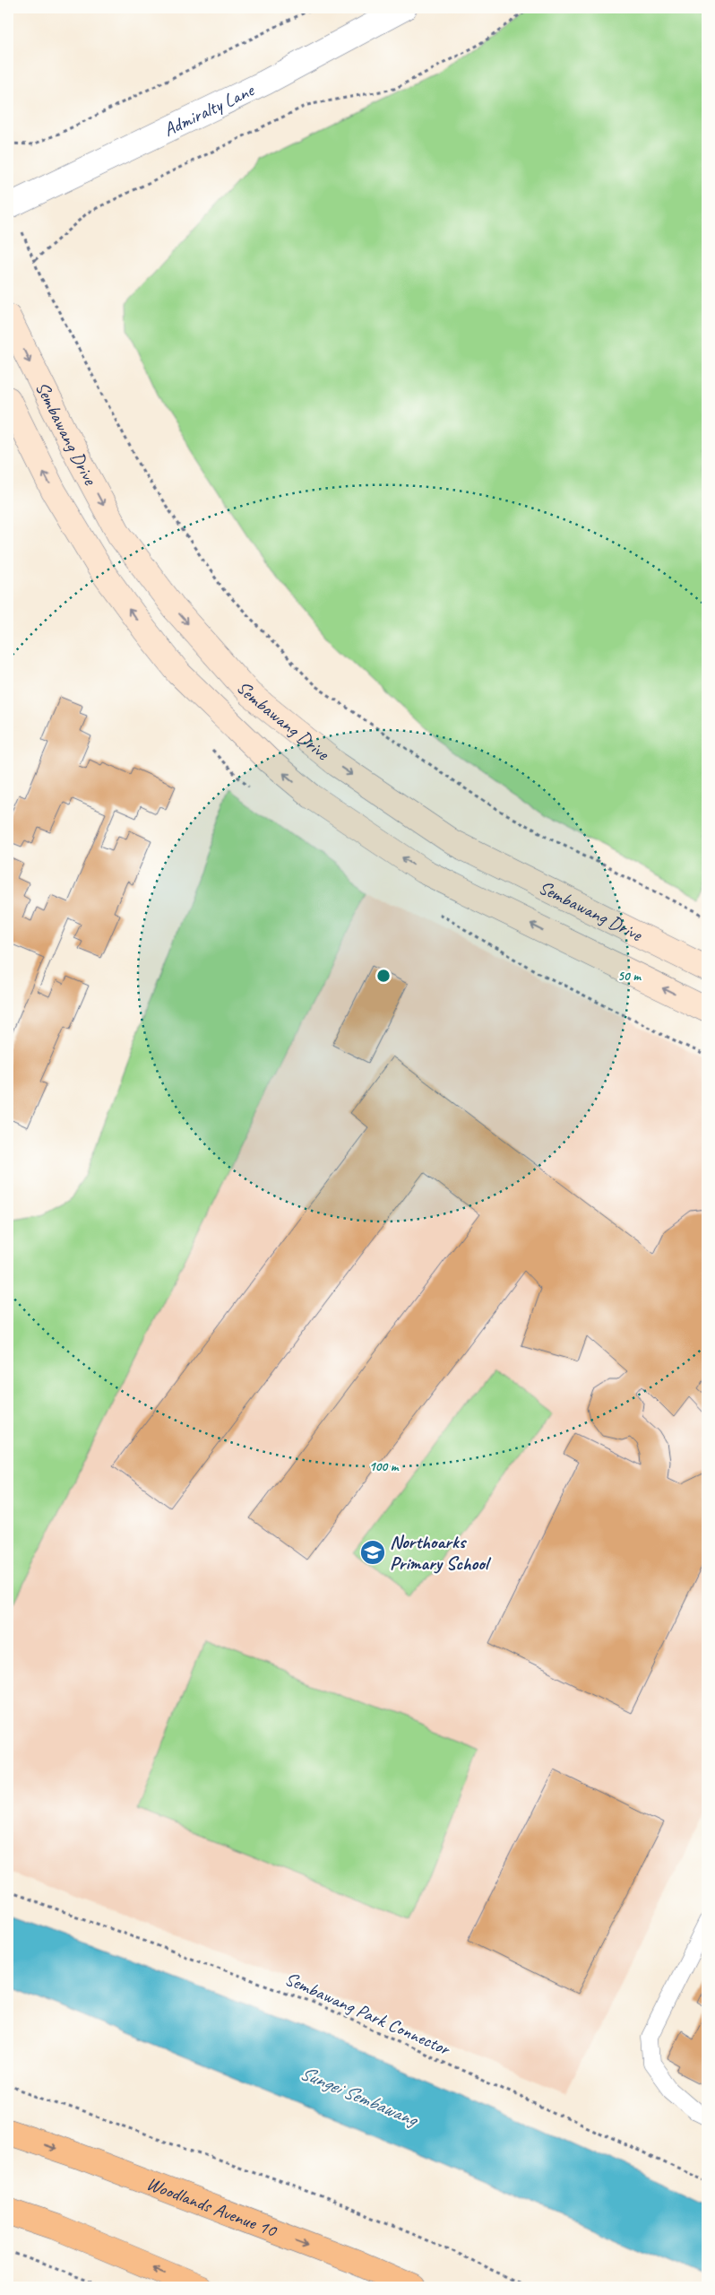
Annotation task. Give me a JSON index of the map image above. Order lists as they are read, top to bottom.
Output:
{
  "streets": {
    "main road": ["Sembawang Drive", "Woodlands Avenue 10"],
    "street": ["Admiralty Lane"],
    "path": ["Sembawang Park Connector"]
  },
  "water": ["Sungei Sembawang"],
  "places": {
    "school or university": ["Northoarks Primary School"]
  },
  "rings": ["50 m", "100 m"]
}
